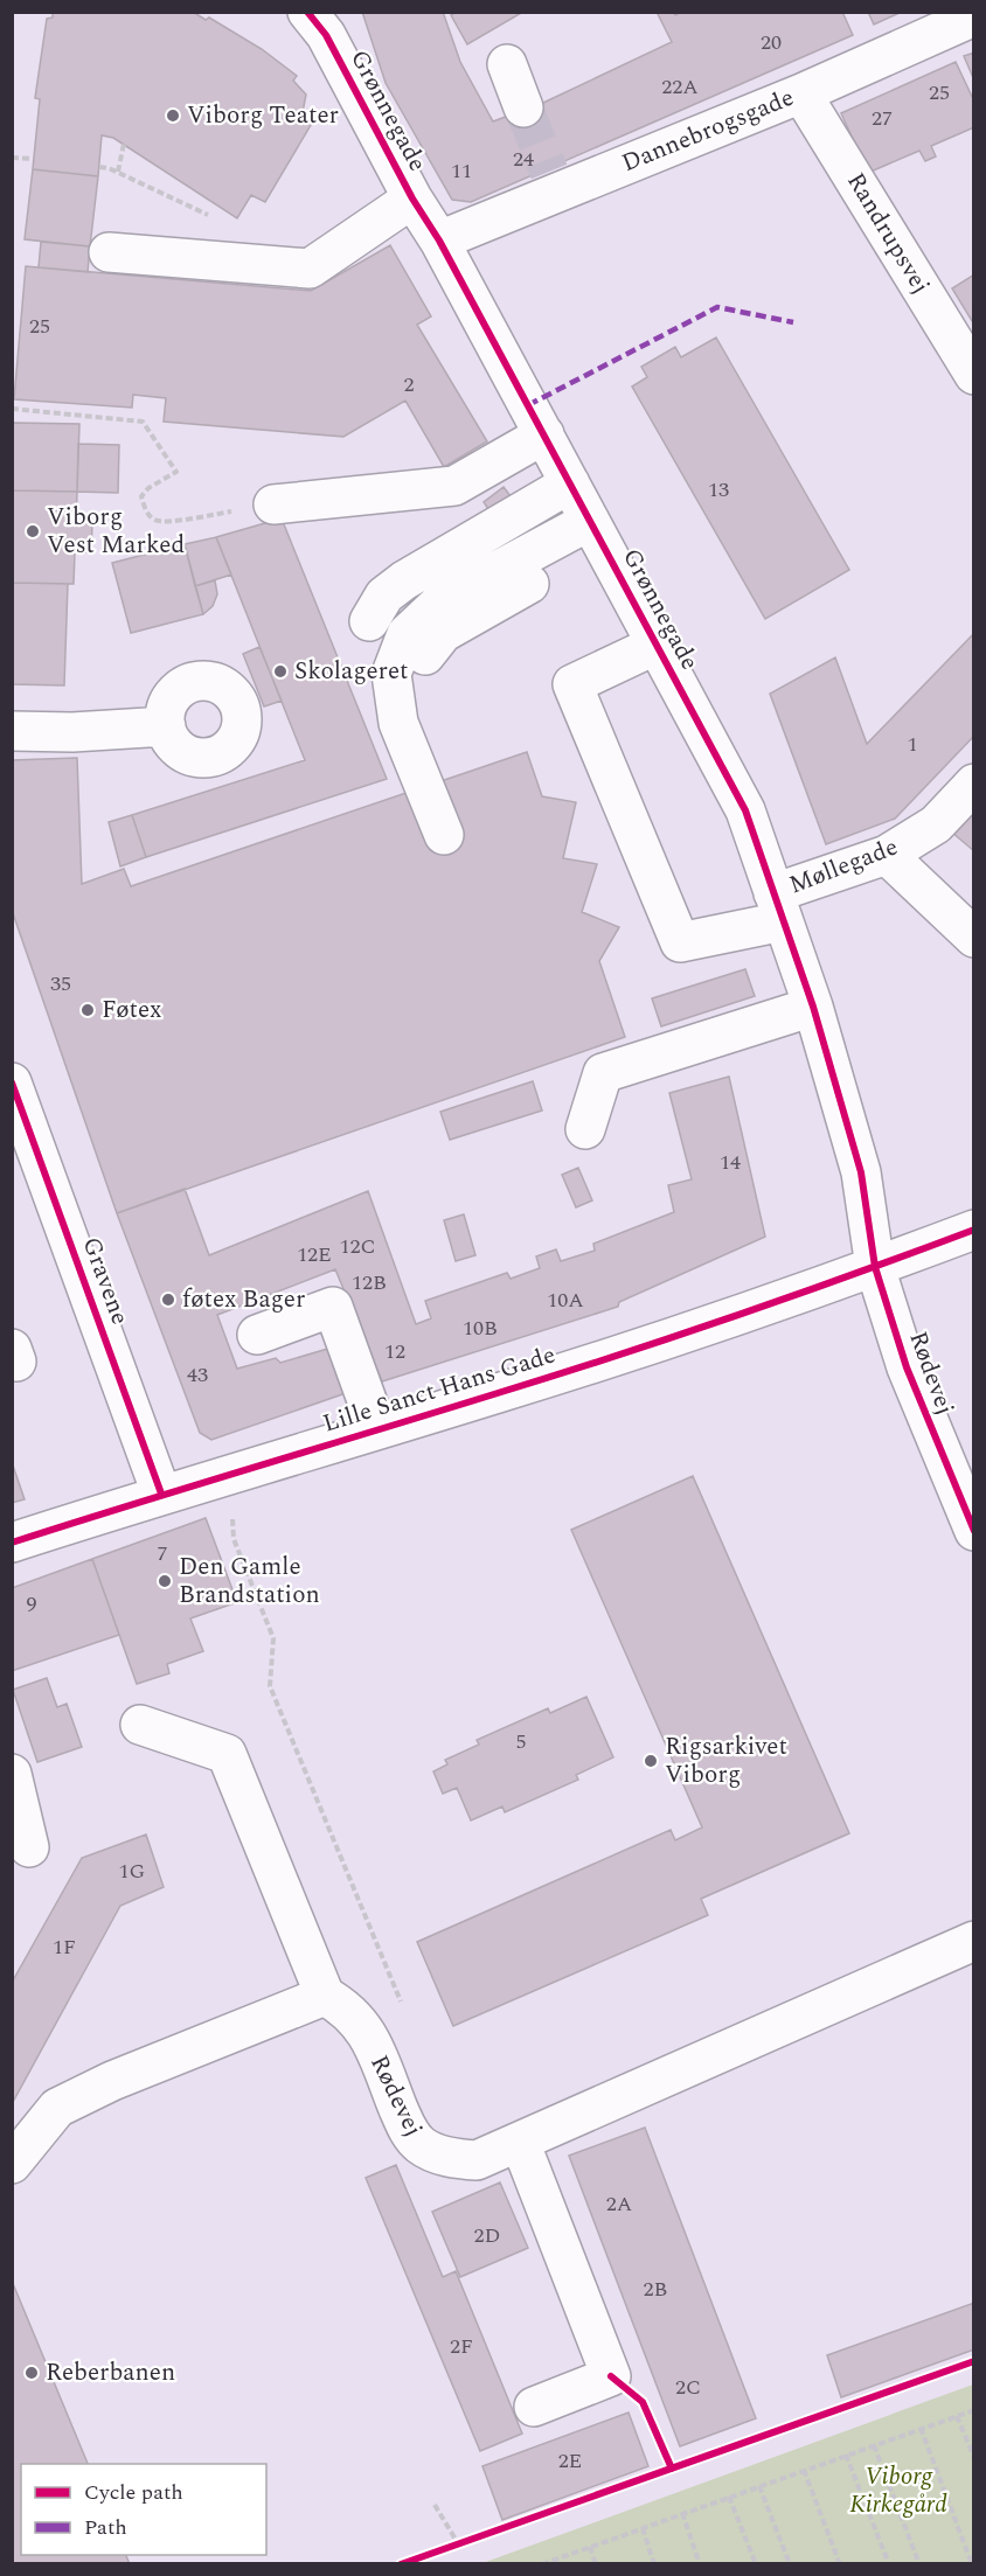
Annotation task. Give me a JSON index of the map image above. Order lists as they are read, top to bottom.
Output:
{
  "streets": {
    "street": [
      "Grønnegade",
      "Dannebrogsgade",
      "Randrupsvej",
      "Møllegade",
      "Gravene",
      "Rødevej",
      "Lille Sanct Hans Gade"
    ]
  },
  "crossings": [
    ["Grønnegade", "Dannebrogsgade"],
    ["Grønnegade", "Møllegade"],
    ["Grønnegade", "Rødevej"],
    ["Grønnegade", "Lille Sanct Hans Gade"],
    ["Dannebrogsgade", "Randrupsvej"],
    ["Gravene", "Lille Sanct Hans Gade"],
    ["Rødevej", "Lille Sanct Hans Gade"]
  ],
  "parks": ["Viborg Kirkegård"],
  "places": [
    "Viborg Teater",
    "Viborg Vest Marked",
    "Skolageret",
    "Føtex",
    "føtex Bager",
    "Den Gamle Brandstation",
    "Rigsarkivet Viborg",
    "Reberbanen"
  ],
  "house_numbers": [
    "20",
    "22A",
    "25",
    "27",
    "24",
    "11",
    "25",
    "2",
    "13",
    "1",
    "35",
    "14",
    "12C",
    "12E",
    "12B",
    "10A",
    "10B",
    "12",
    "43",
    "7",
    "9",
    "5",
    "1G",
    "1F",
    "2A",
    "2D",
    "2B",
    "2F",
    "2C",
    "2E"
  ],
  "legend": ["Cycle path", "Path"]
}
